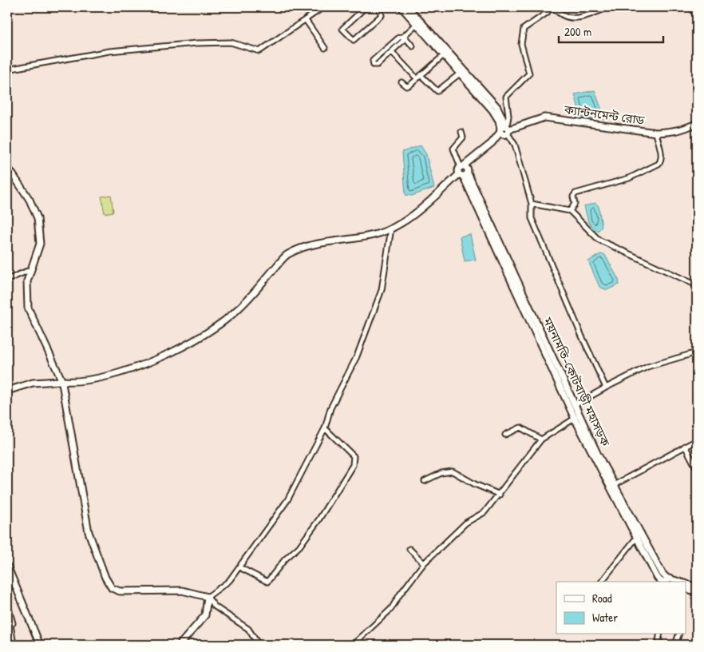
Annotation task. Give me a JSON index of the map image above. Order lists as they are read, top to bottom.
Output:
{
  "streets": {
    "main road": ["ক্যান্টনমেন্ট রোড", "ময়নামতি–কোটবাড়ী মহাসড়ক"]
  },
  "legend": ["Road", "Water"],
  "scale_bar": "200 m"
}
